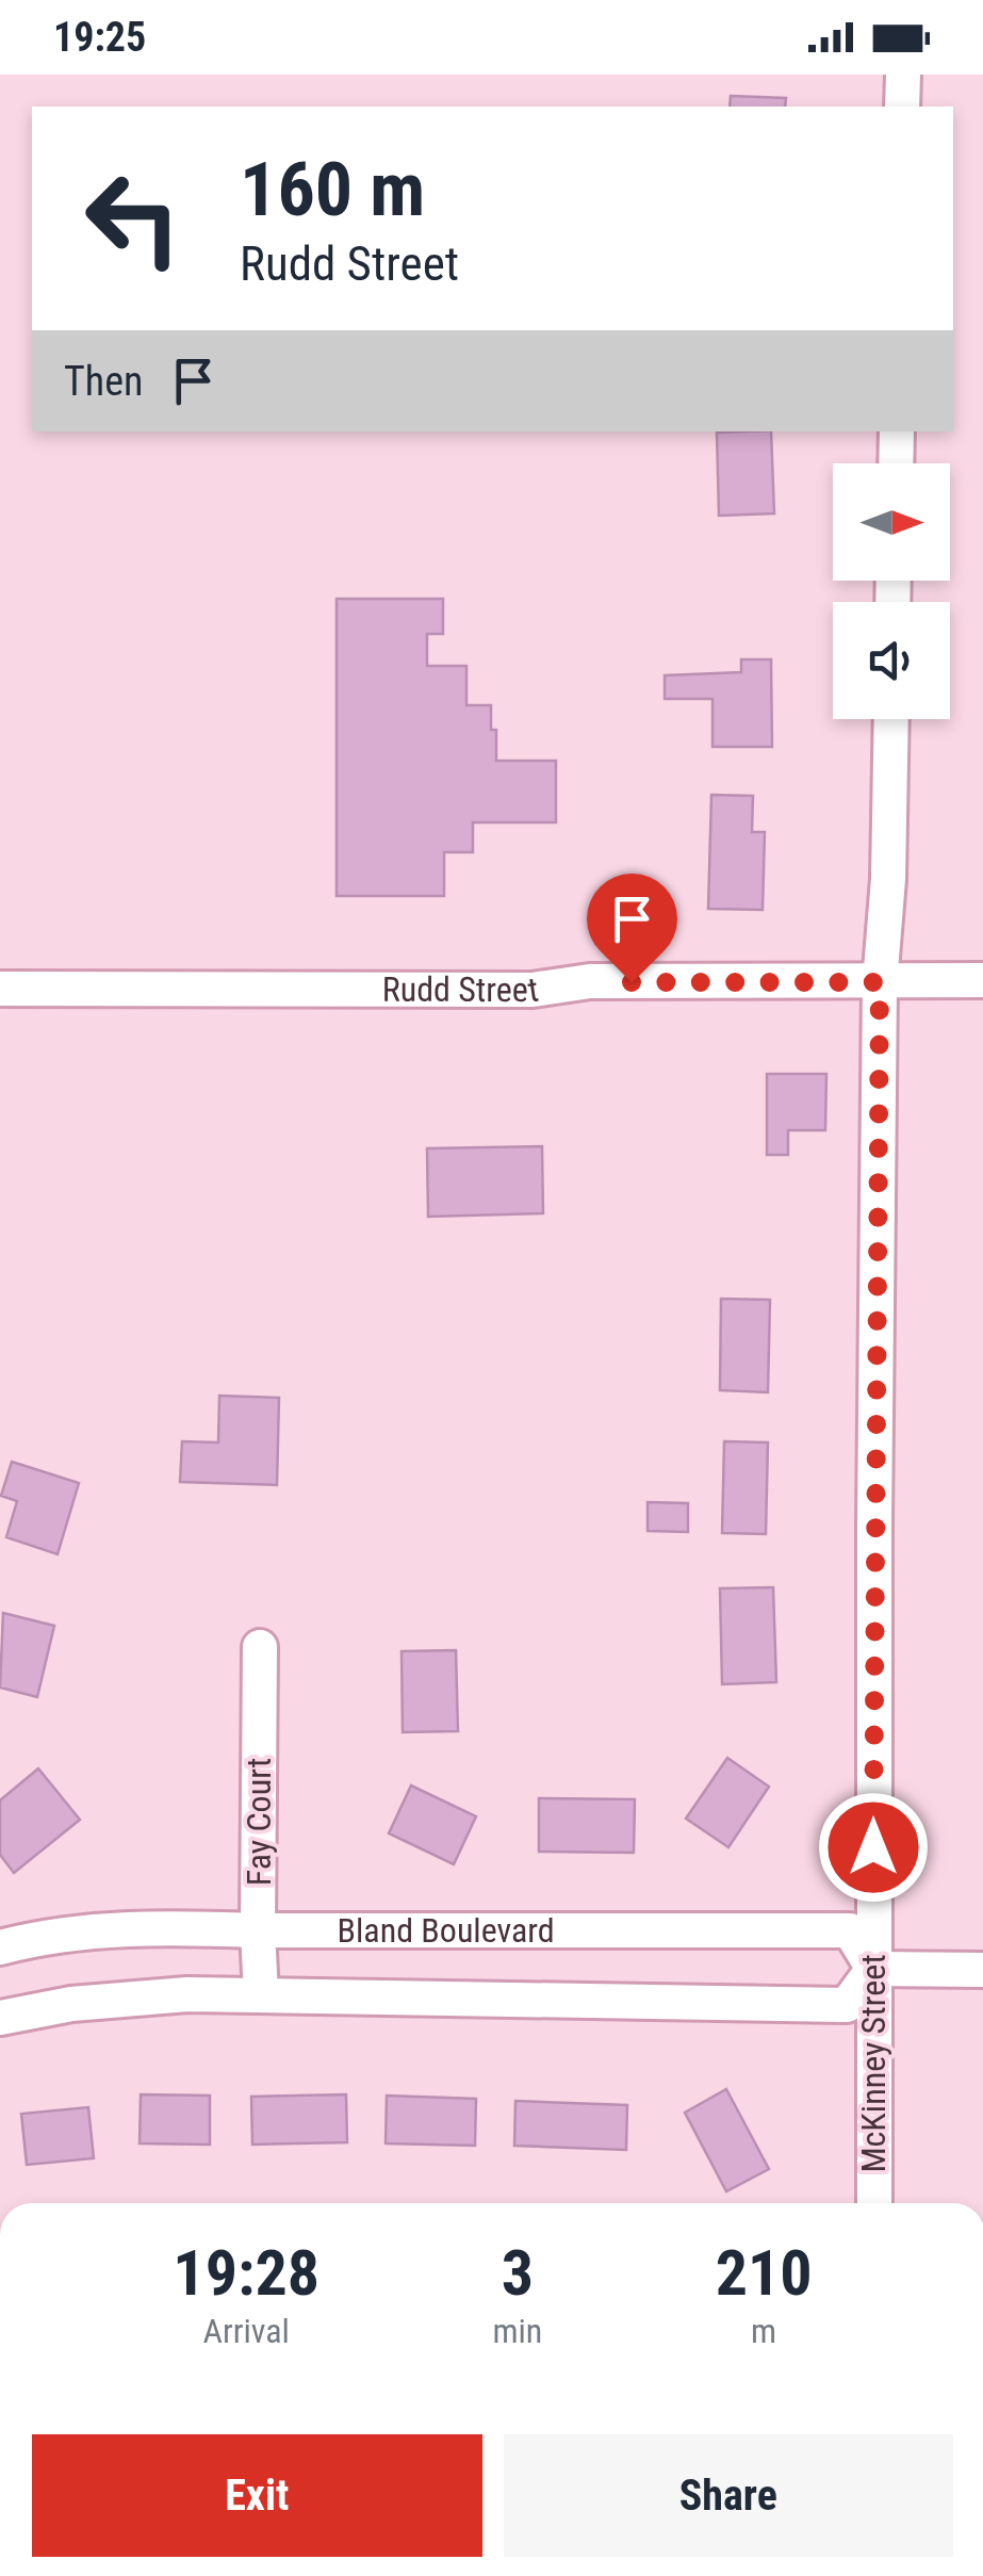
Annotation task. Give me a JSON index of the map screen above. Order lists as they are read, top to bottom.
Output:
{
  "streets": {
    "street": [
      "Rudd Street",
      "Fay Court",
      "Bland Boulevard",
      "McKinney Street"
    ]
  },
  "crossings": [
    ["Rudd Street", "McKinney Street"],
    ["Fay Court", "Bland Boulevard"],
    ["Bland Boulevard", "McKinney Street"]
  ],
  "north": "right",
  "page": {
    "status": "19:25",
    "turn": ["160 m", "Rudd Street"],
    "then": "Then",
    "eta": [
      "19:28",
      "Arrival",
      "3",
      "min",
      "210",
      "m"
    ],
    "buttons": ["Exit", "Share"]
  }
}
